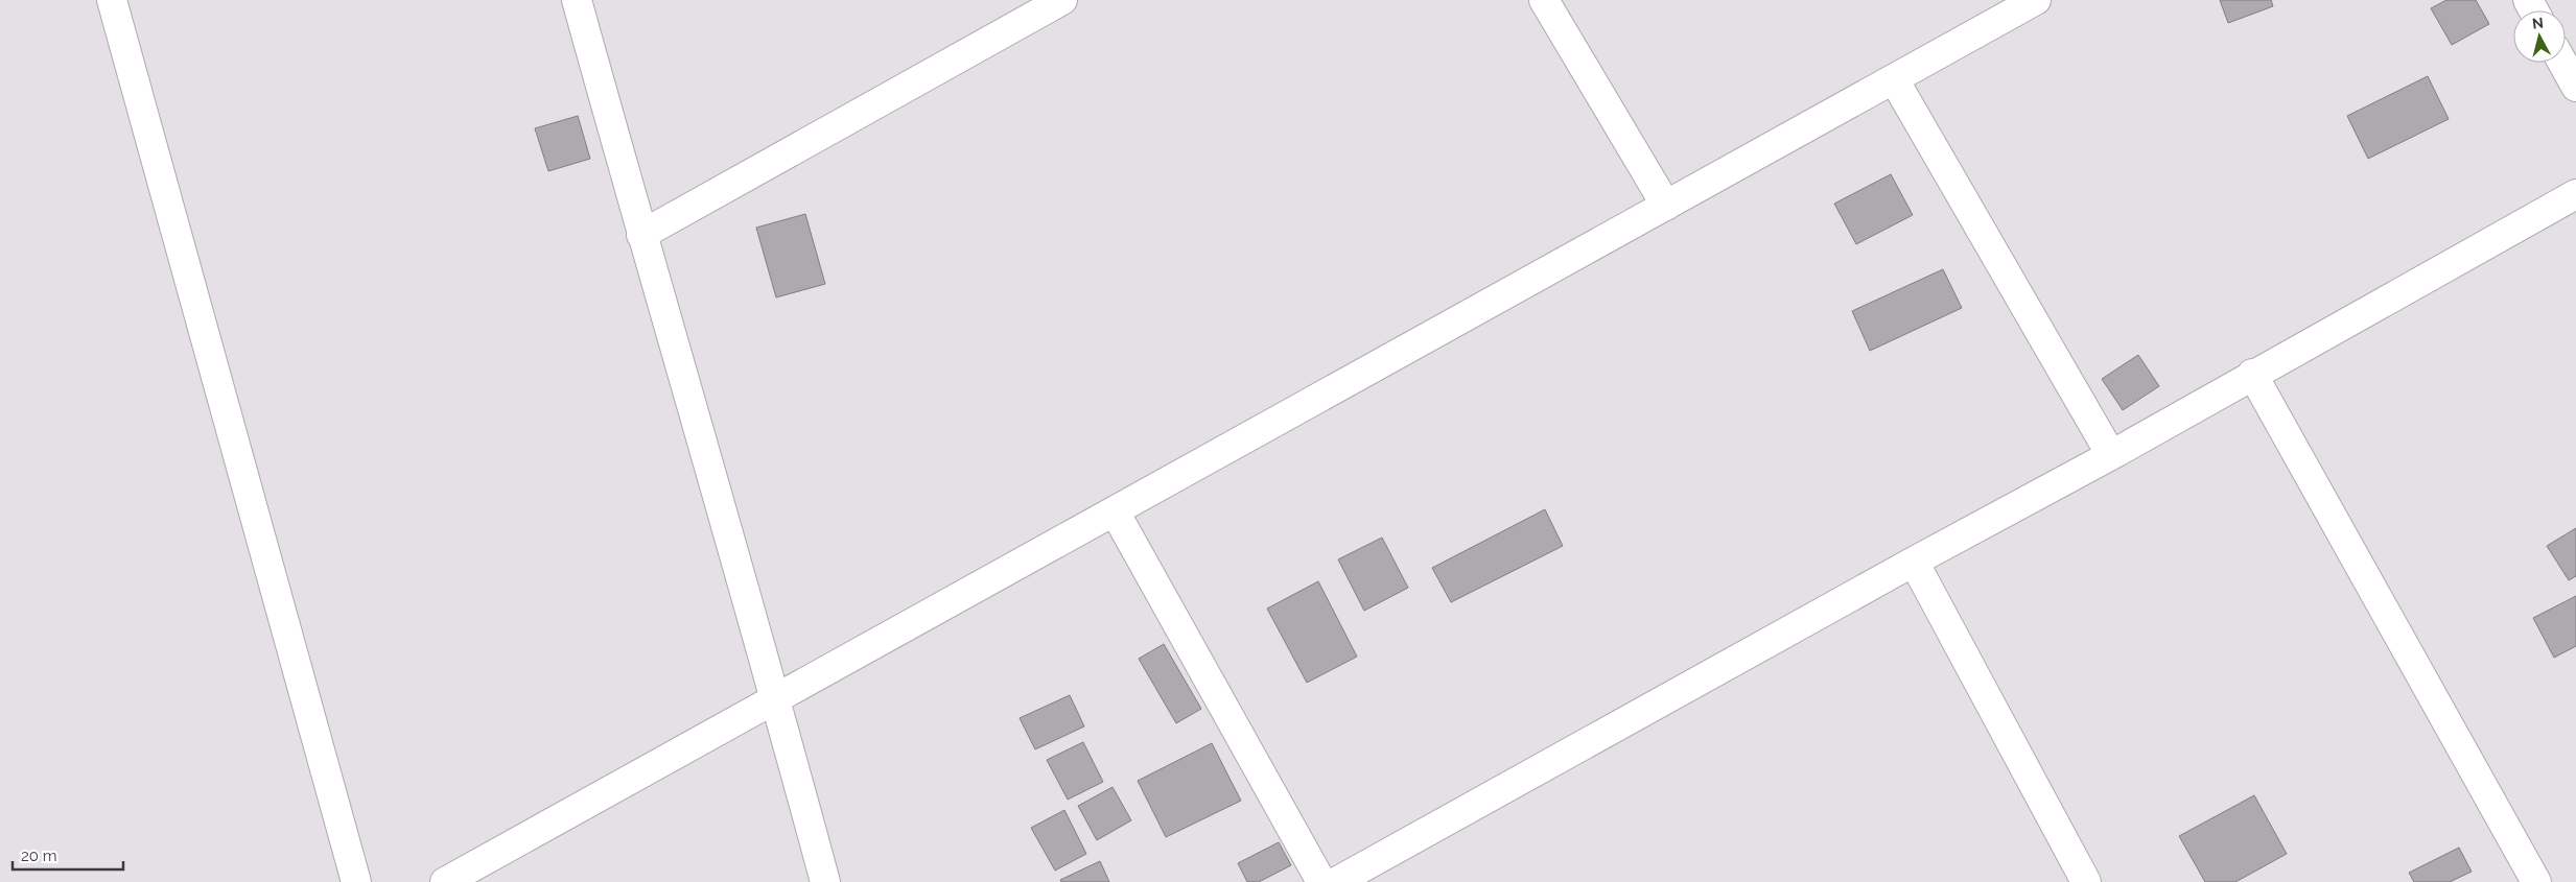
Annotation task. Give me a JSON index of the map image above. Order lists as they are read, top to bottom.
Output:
{
  "scale_bar": "20 m",
  "north": "top"
}
